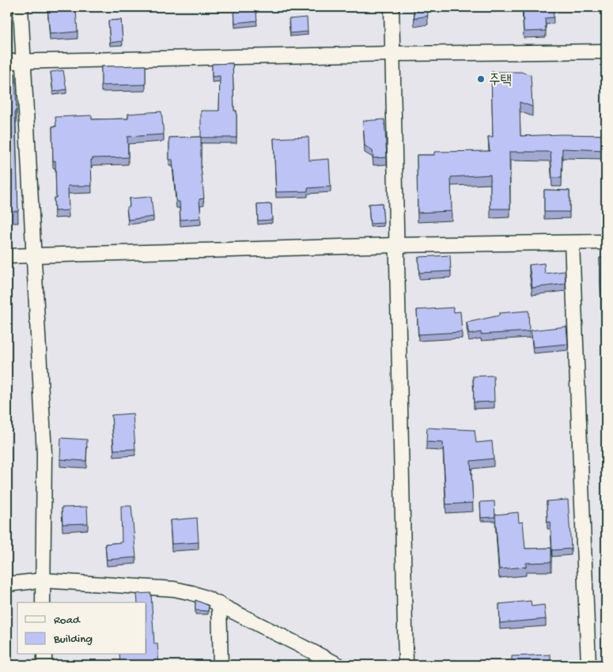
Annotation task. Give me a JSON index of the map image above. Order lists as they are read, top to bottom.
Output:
{
  "places": ["주택"],
  "legend": ["Road", "Building"]
}
